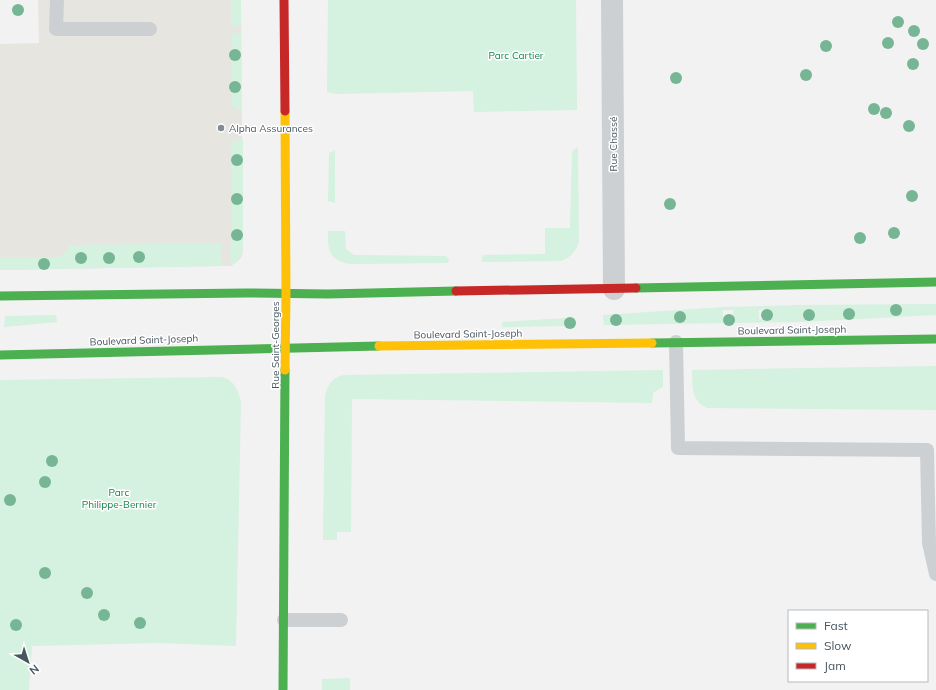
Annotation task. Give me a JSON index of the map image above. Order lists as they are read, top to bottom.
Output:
{
  "streets": {
    "main road": ["Boulevard Saint-Joseph", "Rue Saint-Georges"],
    "street": ["Rue Chassé"]
  },
  "crossings": [
    ["Boulevard Saint-Joseph", "Rue Saint-Georges"]
  ],
  "parks": ["Parc Cartier", "Parc Philippe-Bernier"],
  "places": ["Alpha Assurances"],
  "legend": ["Fast", "Slow", "Jam"],
  "north": "bottom right"
}
